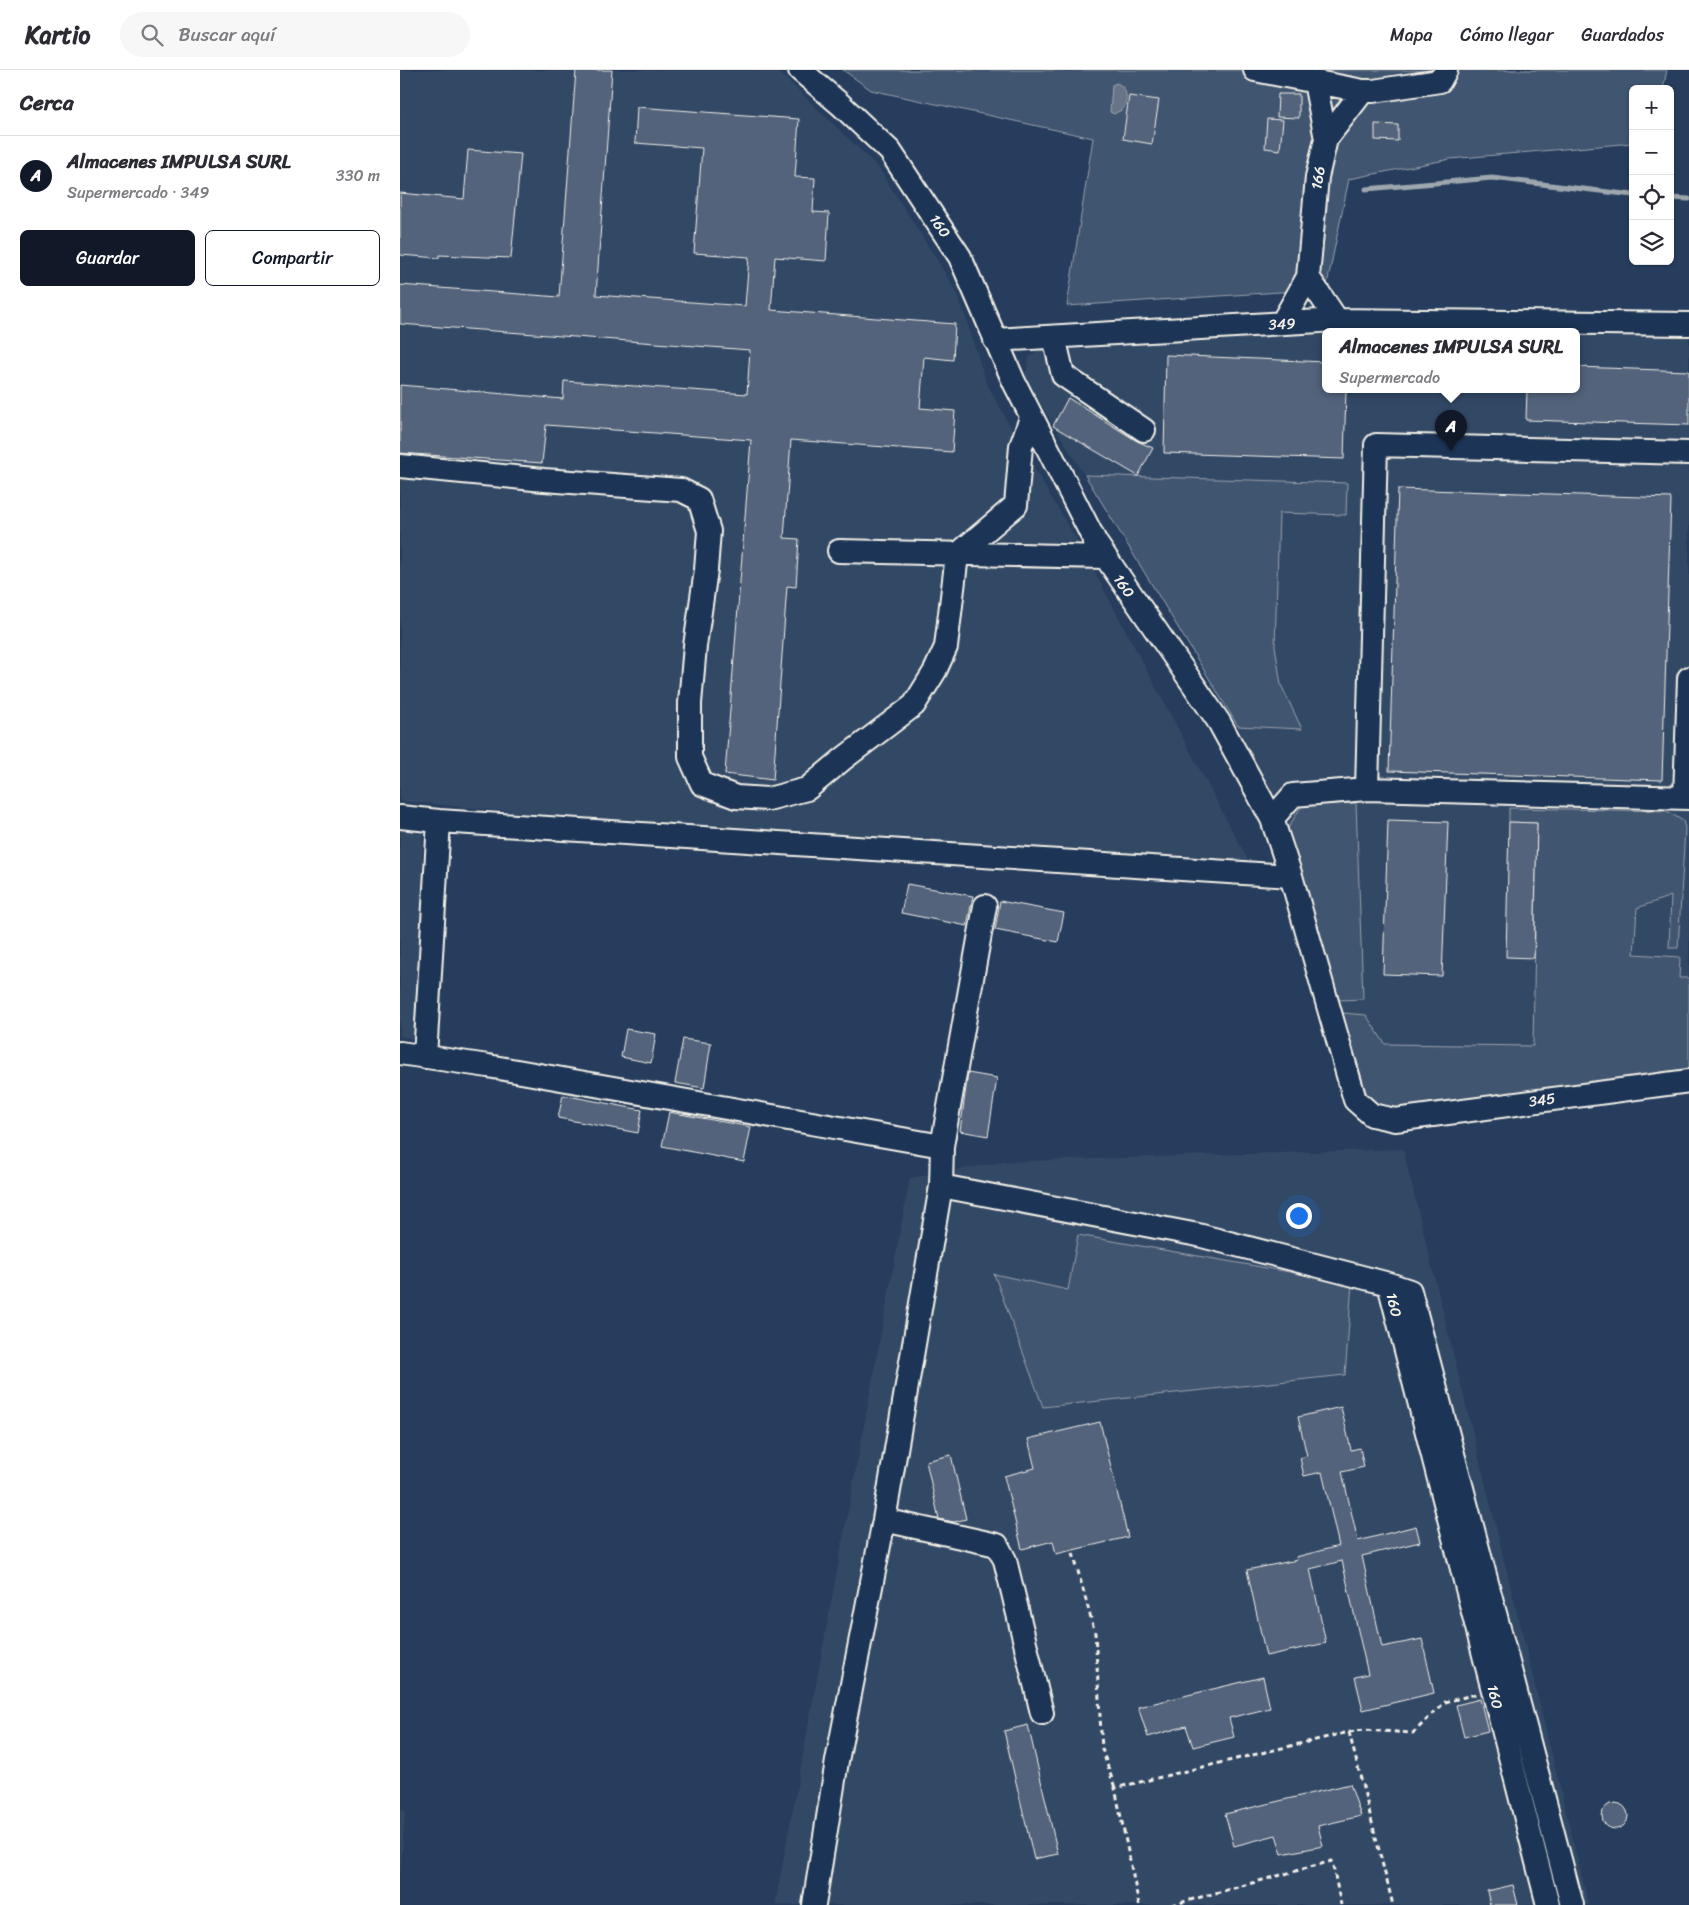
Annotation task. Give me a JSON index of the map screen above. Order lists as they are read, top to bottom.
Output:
{
  "streets": {
    "street": [
      "166",
      "160",
      "349",
      "345"
    ]
  },
  "crossings": [
    ["166", "349"],
    ["160", "349"],
    ["160", "345"]
  ],
  "page": {
    "header": "Kartio",
    "search": "Buscar aquí",
    "nav": ["Mapa", "Cómo llegar", "Guardados"],
    "heading": "Cerca",
    "map_buttons": ["+", "−"],
    "list": [
      {
        "mark": "A",
        "name": "Almacenes IMPULSA SURL",
        "note": "Supermercado · 349",
        "value": "330 m"
      }
    ],
    "buttons": ["Guardar", "Compartir"],
    "popup": ["Almacenes IMPULSA SURL", "Supermercado"],
    "pins": "A"
  }
}
